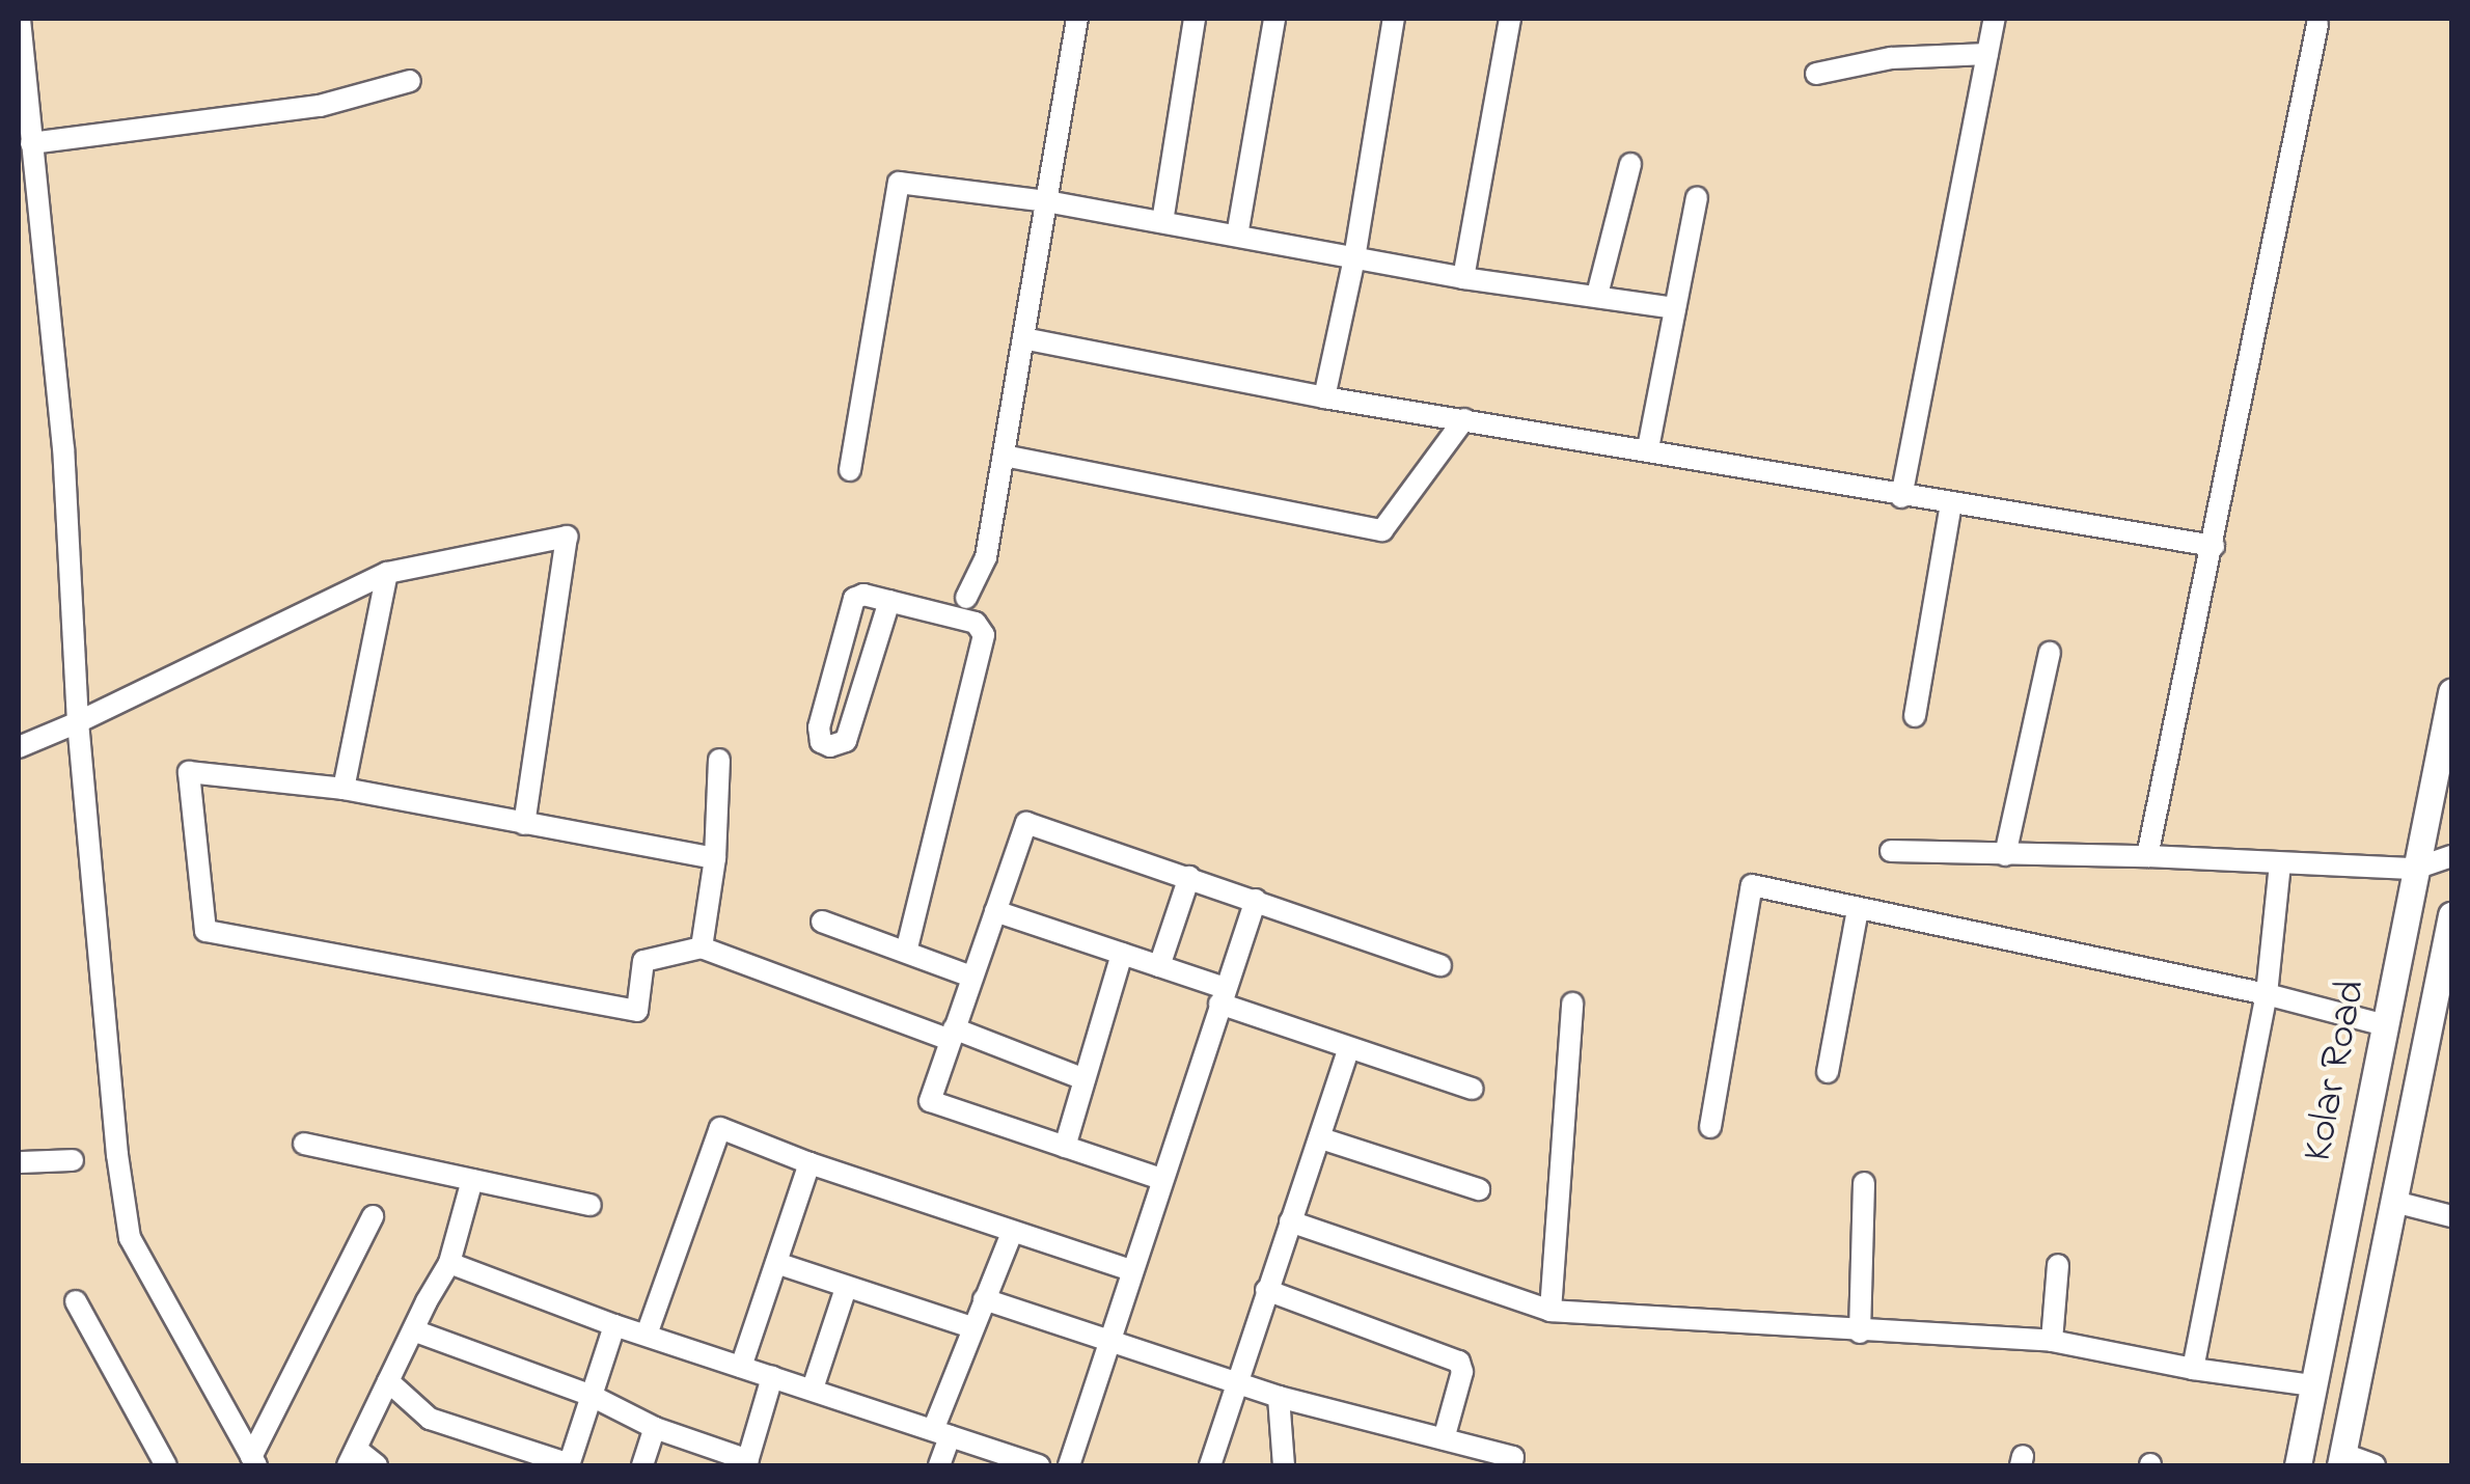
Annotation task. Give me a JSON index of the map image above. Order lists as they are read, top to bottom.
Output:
{
  "streets": {
    "main road": ["Kolar Road"]
  }
}
